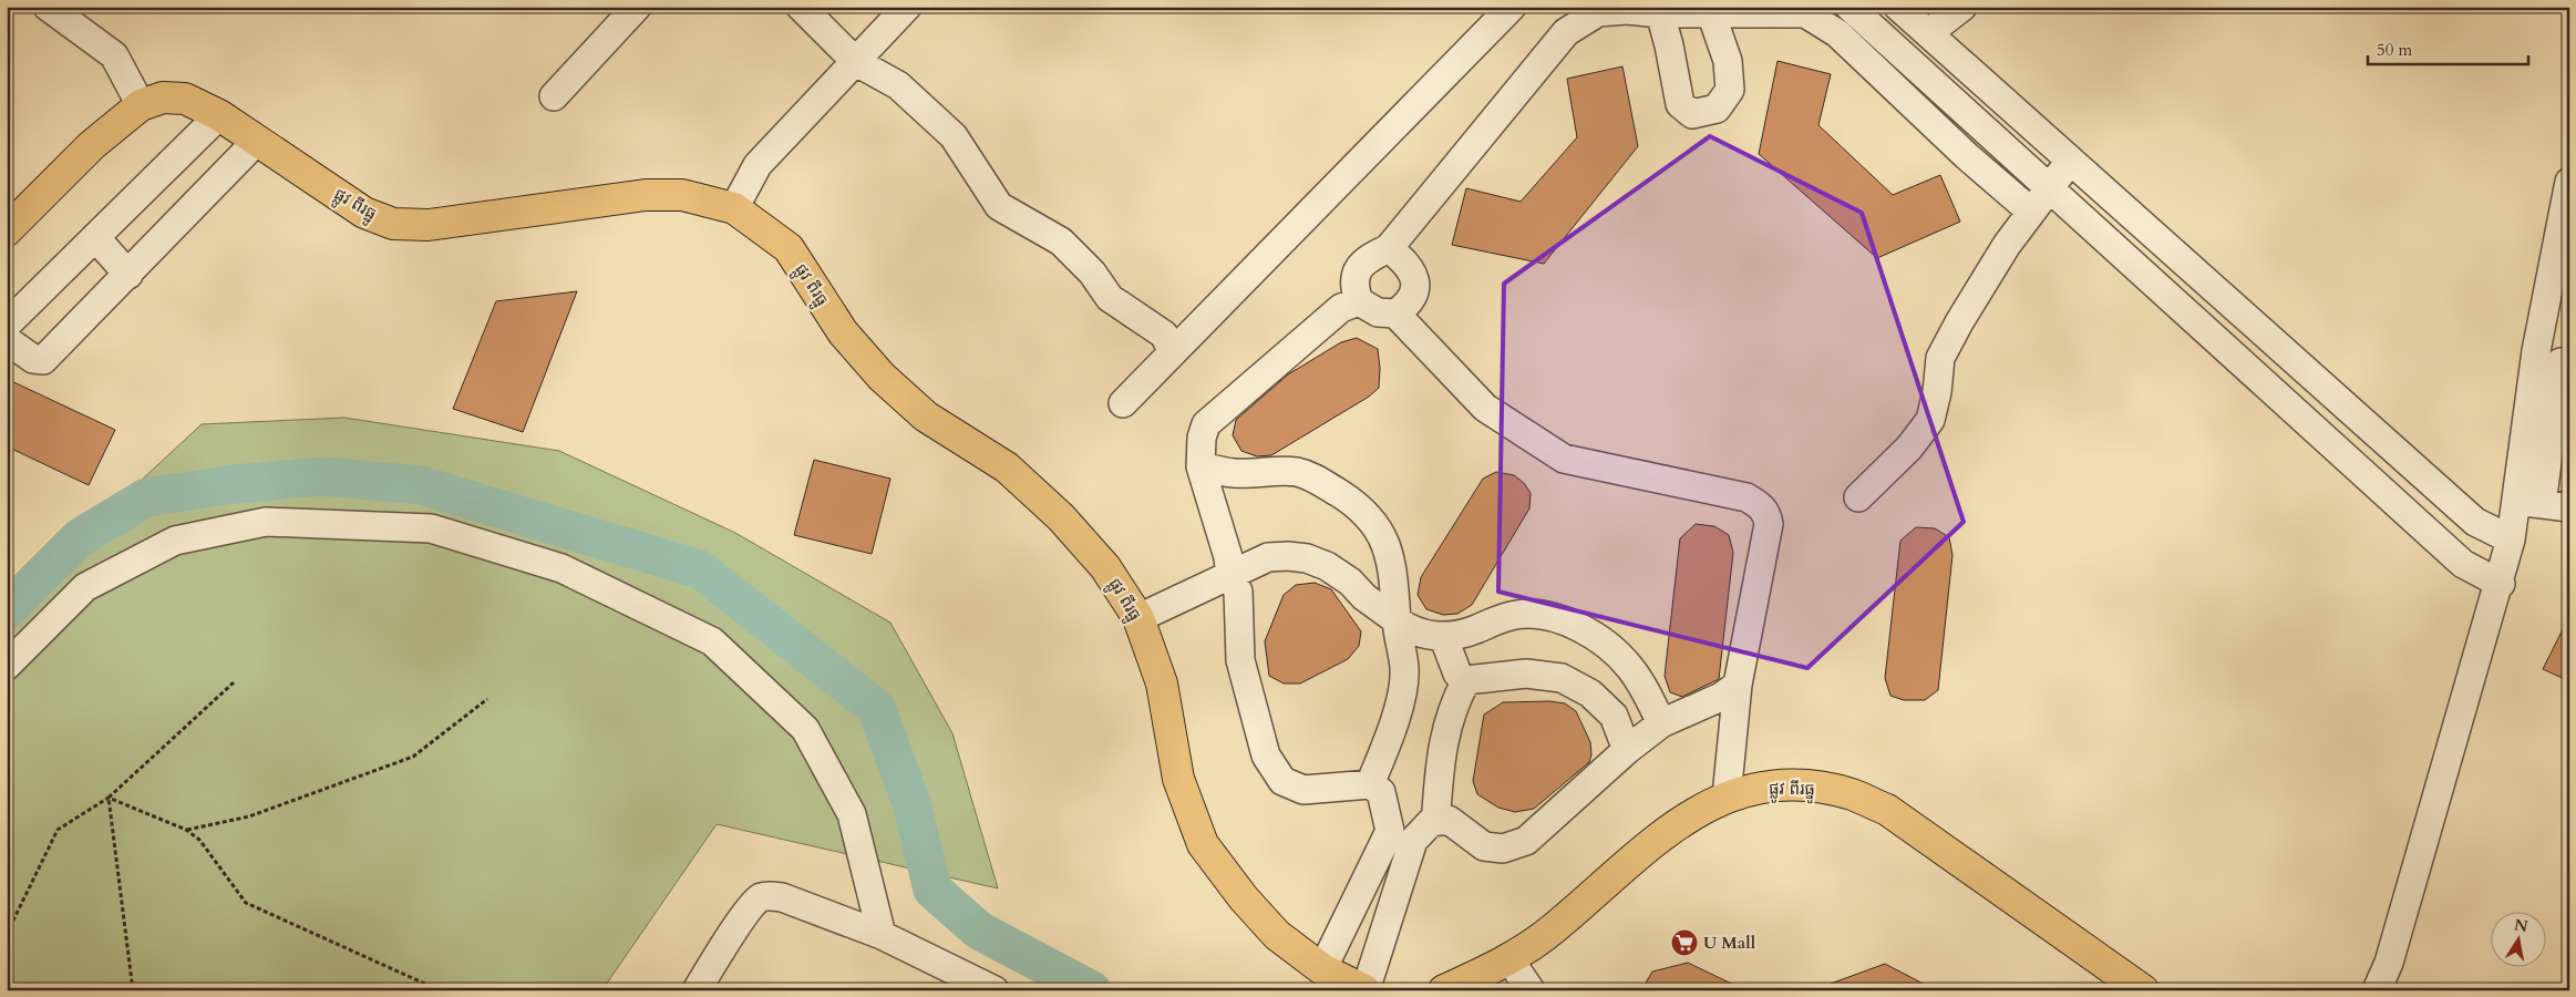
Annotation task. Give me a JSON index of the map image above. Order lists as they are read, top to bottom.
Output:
{
  "streets": {
    "main road": ["ផ្លូវ ពីរធ្នូ"]
  },
  "places": {
    "supermarket": ["U Mall"]
  },
  "scale_bar": "50 m",
  "north": "top"
}
